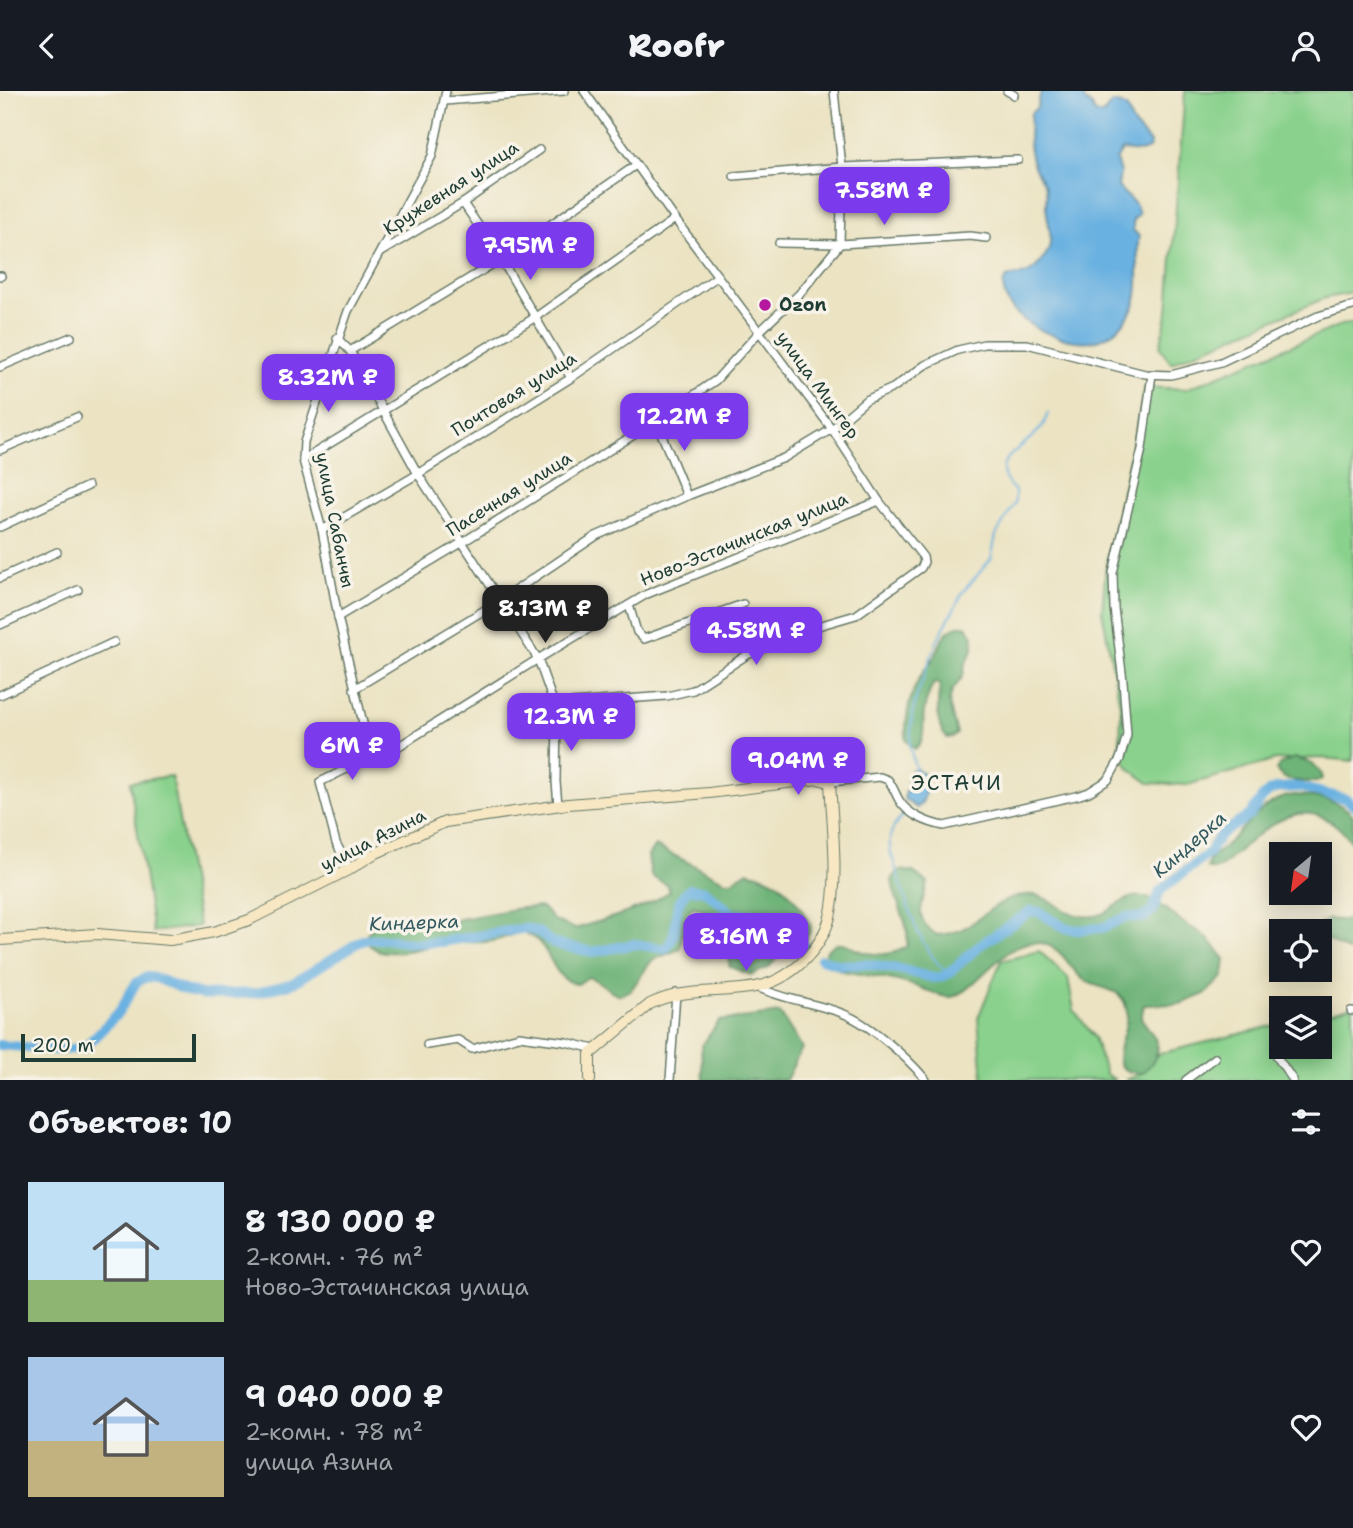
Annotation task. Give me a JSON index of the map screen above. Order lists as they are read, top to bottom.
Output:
{
  "streets": {
    "street": [
      "Кружевная улица",
      "улица Мингер",
      "Почтовая улица",
      "Пасечная улица",
      "улица Сабанчы",
      "Ново-Эстачинская улица",
      "улица Азина"
    ]
  },
  "crossings": [
    ["Кружевная улица", "улица Сабанчы"],
    ["улица Мингер", "Почтовая улица"],
    ["улица Мингер", "Пасечная улица"],
    ["улица Мингер", "Ново-Эстачинская улица"],
    ["Почтовая улица", "улица Сабанчы"],
    ["Пасечная улица", "улица Сабанчы"],
    ["улица Сабанчы", "Ново-Эстачинская улица"]
  ],
  "districts": ["ЭСТАЧИ"],
  "water": ["Киндерка"],
  "places": ["Ozon"],
  "scale_bar": "200 m",
  "north": "bottom left",
  "page": {
    "header": "Roofr",
    "price": [
      "7.58M ₽",
      "7.95M ₽",
      "8.32M ₽",
      "12.2M ₽",
      "8.13M ₽",
      "4.58M ₽",
      "12.3M ₽",
      "6M ₽",
      "9.04M ₽",
      "8.16M ₽"
    ],
    "scale": "200 m",
    "heading": "Объектов: 10",
    "list": [
      {
        "name": "8 130 000 ₽",
        "note": "2-комн. · 76 m² · Ново-Эстачинская улица"
      },
      {
        "name": "9 040 000 ₽",
        "note": "2-комн. · 78 m² · улица Азина"
      }
    ]
  }
}
